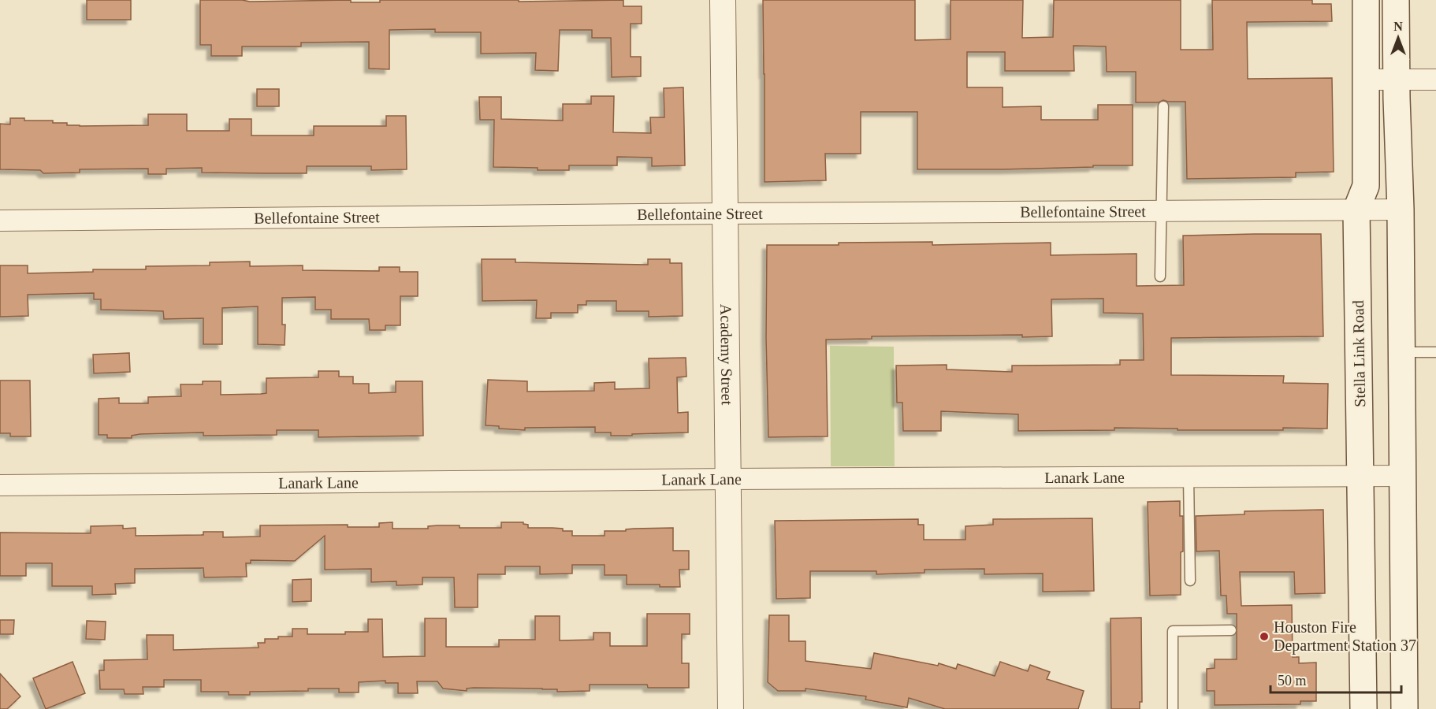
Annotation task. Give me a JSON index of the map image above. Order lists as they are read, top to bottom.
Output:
{
  "streets": {
    "main road": ["Stella Link Road"],
    "street": ["Bellefontaine Street", "Academy Street", "Lanark Lane"]
  },
  "crossings": [
    ["Bellefontaine Street", "Stella Link Road"],
    ["Bellefontaine Street", "Academy Street"],
    ["Stella Link Road", "Lanark Lane"],
    ["Academy Street", "Lanark Lane"]
  ],
  "places": ["Houston Fire Department Station 37"],
  "scale_bar": "50 m",
  "north": "top"
}
